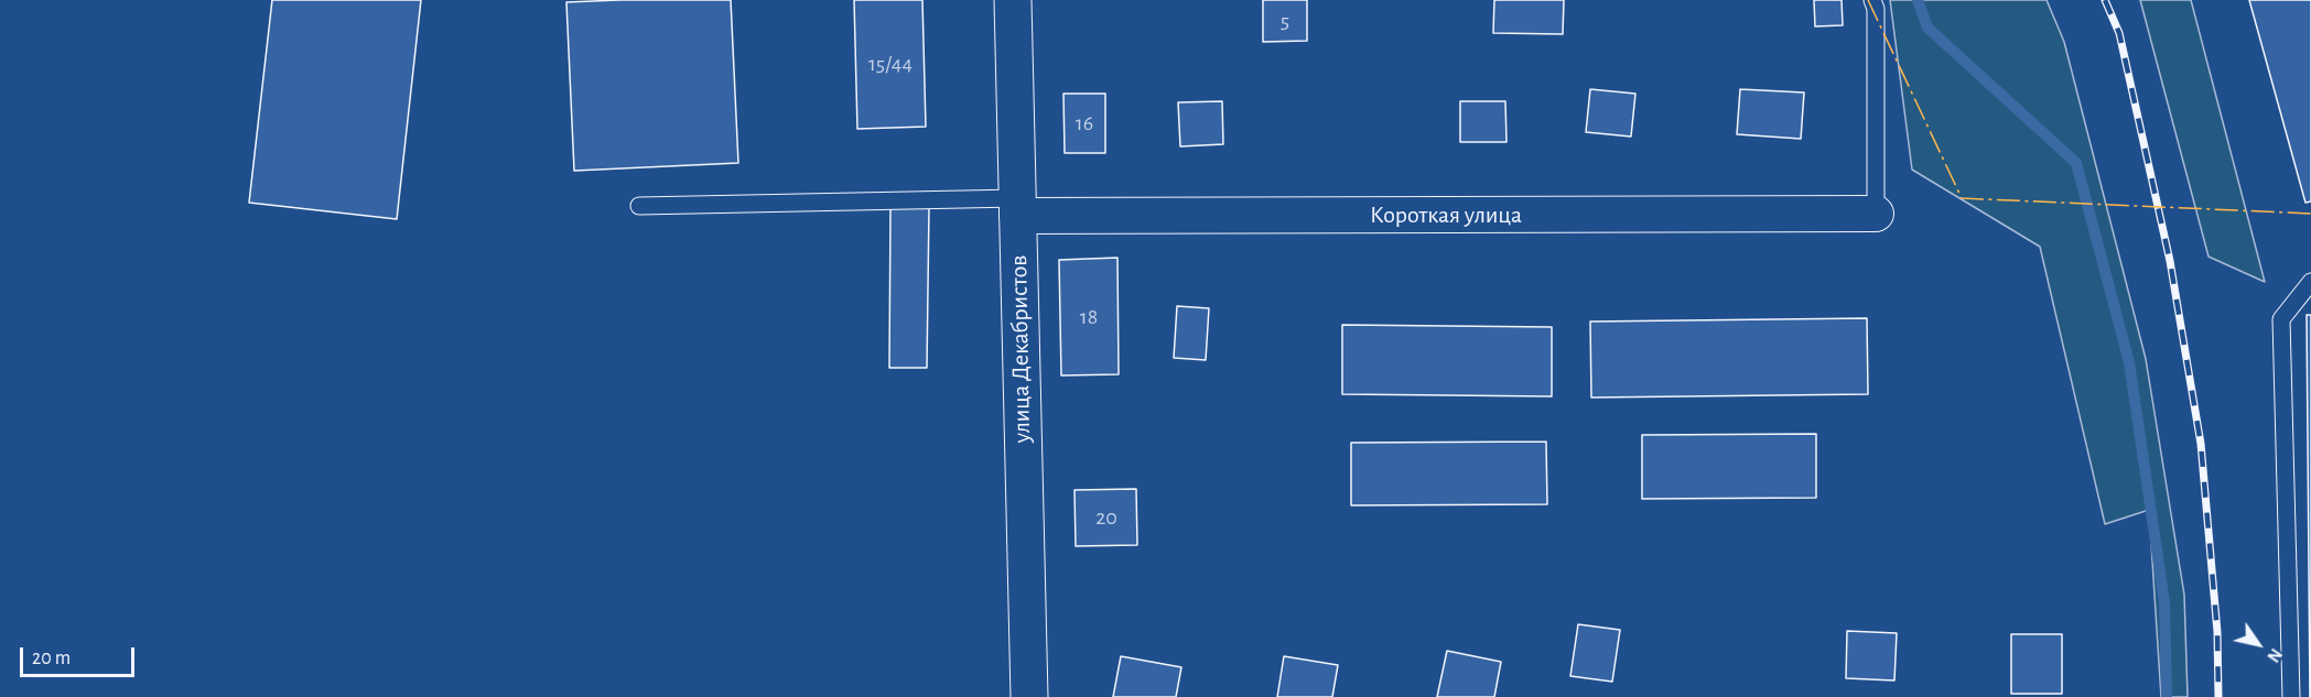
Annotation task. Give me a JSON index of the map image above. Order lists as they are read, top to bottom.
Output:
{
  "streets": {
    "street": ["Короткая улица", "улица Декабристов"]
  },
  "crossings": [
    ["Короткая улица", "улица Декабристов"]
  ],
  "house_numbers": [
    "5",
    "15/44",
    "16",
    "18",
    "20"
  ],
  "scale_bar": "20 m",
  "north": "bottom right"
}
